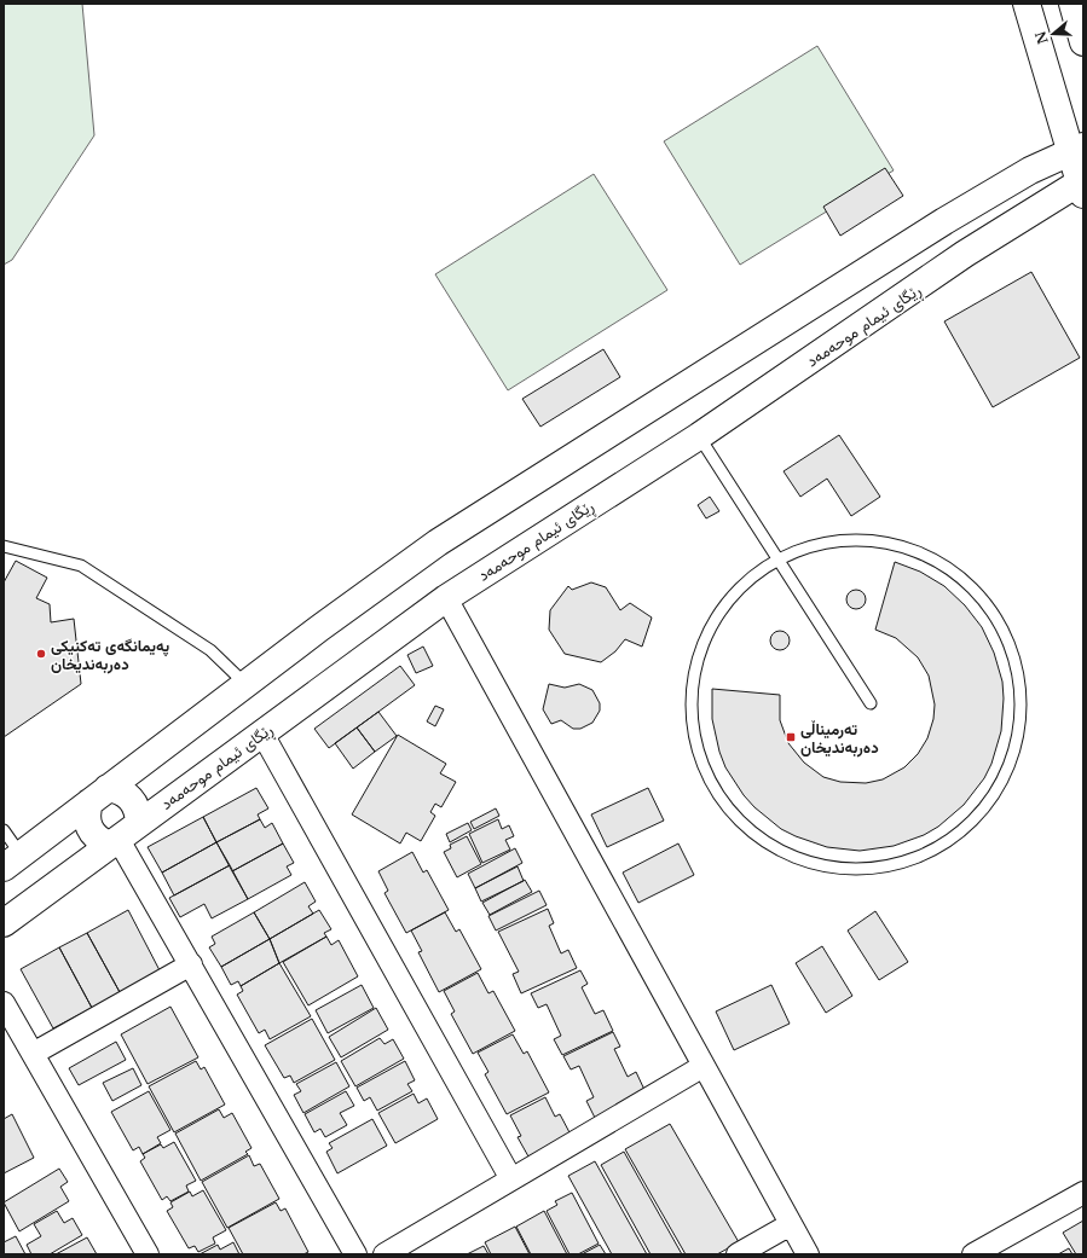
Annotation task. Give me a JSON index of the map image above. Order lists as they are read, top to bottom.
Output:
{
  "streets": {
    "main road": ["ڕێگای ئیمام موحەمەد"]
  },
  "places": {
    "other": ["په‌یمانگه‌ى ته‌كنیكى ده‌ربه‌ندیخان"],
    "transit": ["تەرمیناڵی دەربەندیخان"]
  },
  "north": "left"
}
